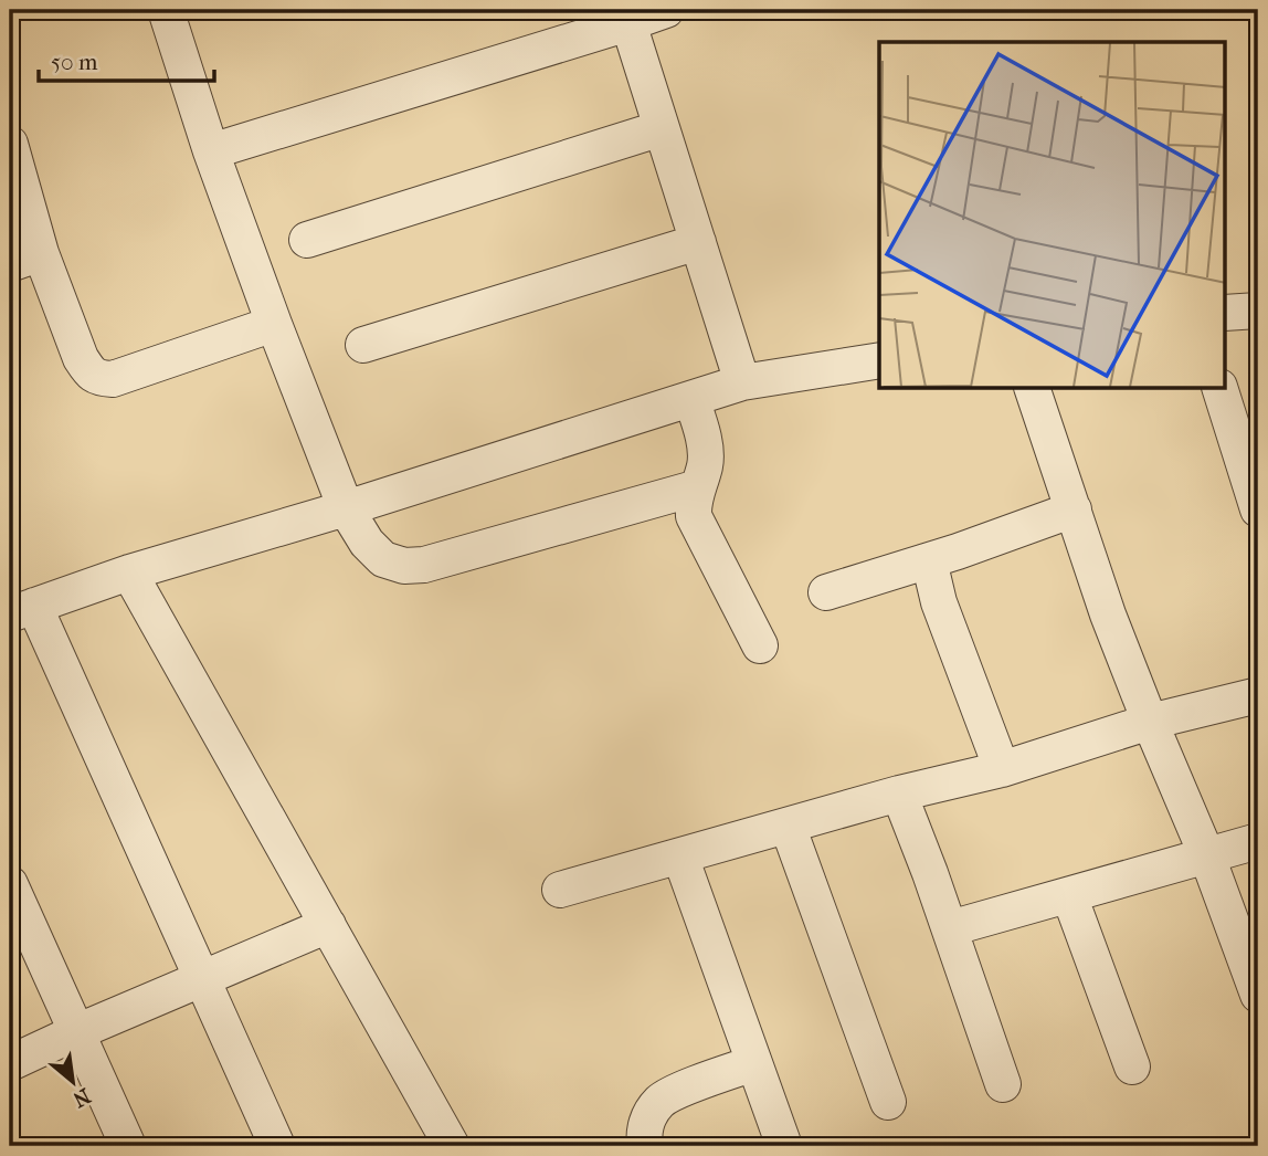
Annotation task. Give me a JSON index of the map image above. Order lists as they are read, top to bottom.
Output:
{
  "scale_bar": "50 m",
  "north": "bottom right"
}
